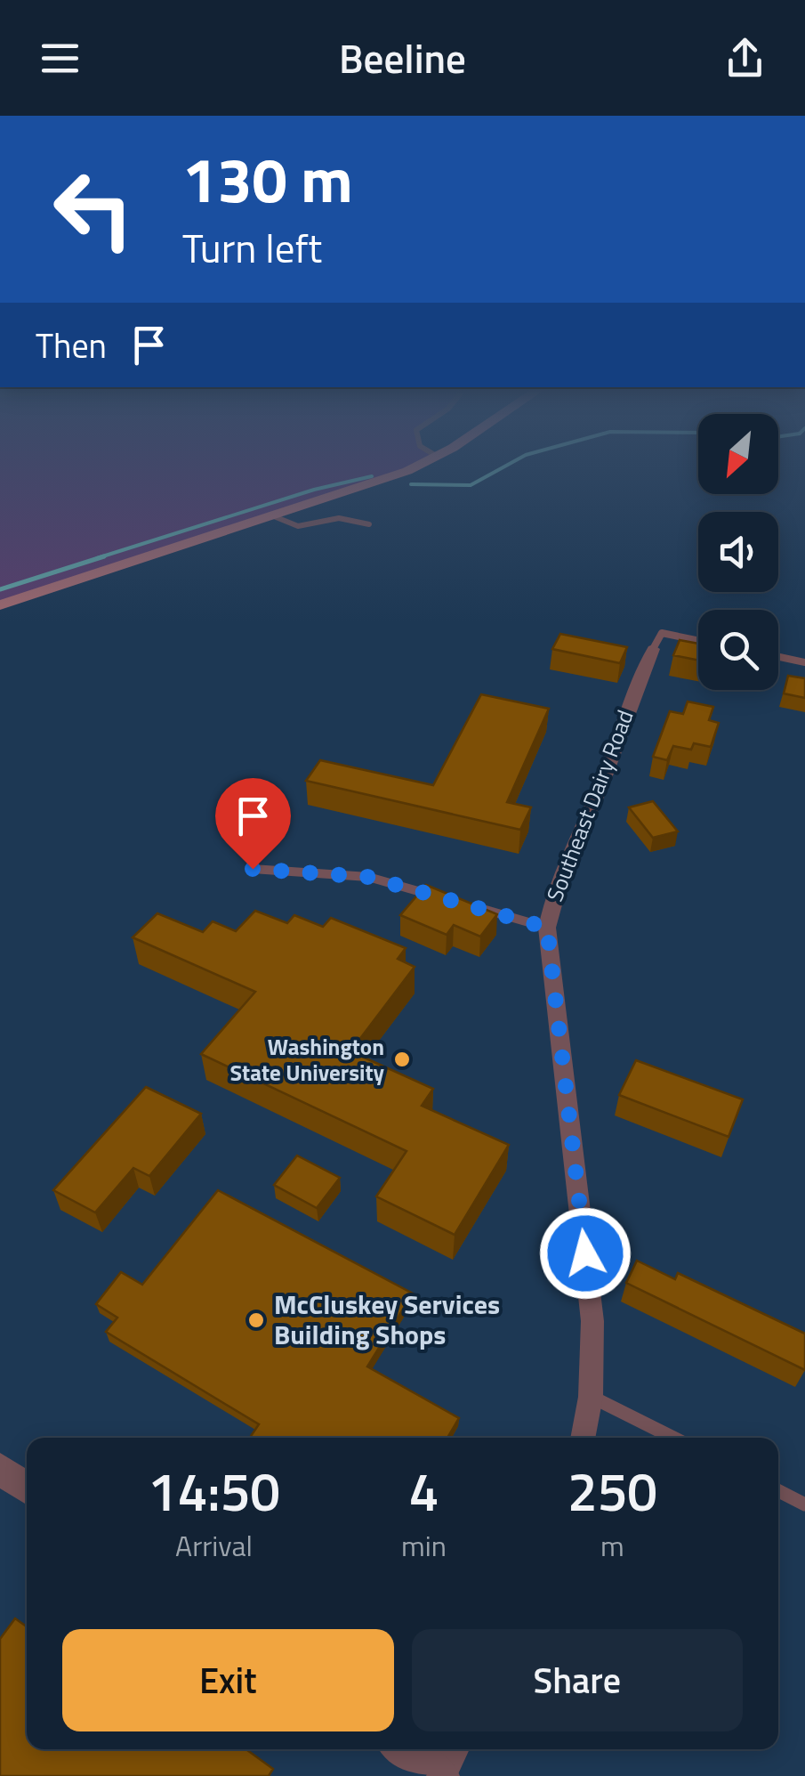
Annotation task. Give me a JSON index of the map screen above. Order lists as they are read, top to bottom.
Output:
{
  "streets": {
    "street": ["Southeast Dairy Road"]
  },
  "places": ["Washington State University", "McCluskey Services Building Shops"],
  "north": "bottom left",
  "page": {
    "header": "Beeline",
    "turn": ["130 m", "Turn left"],
    "then": "Then",
    "eta": [
      "14:50",
      "Arrival",
      "4",
      "min",
      "250",
      "m"
    ],
    "buttons": ["Exit", "Share"]
  }
}
